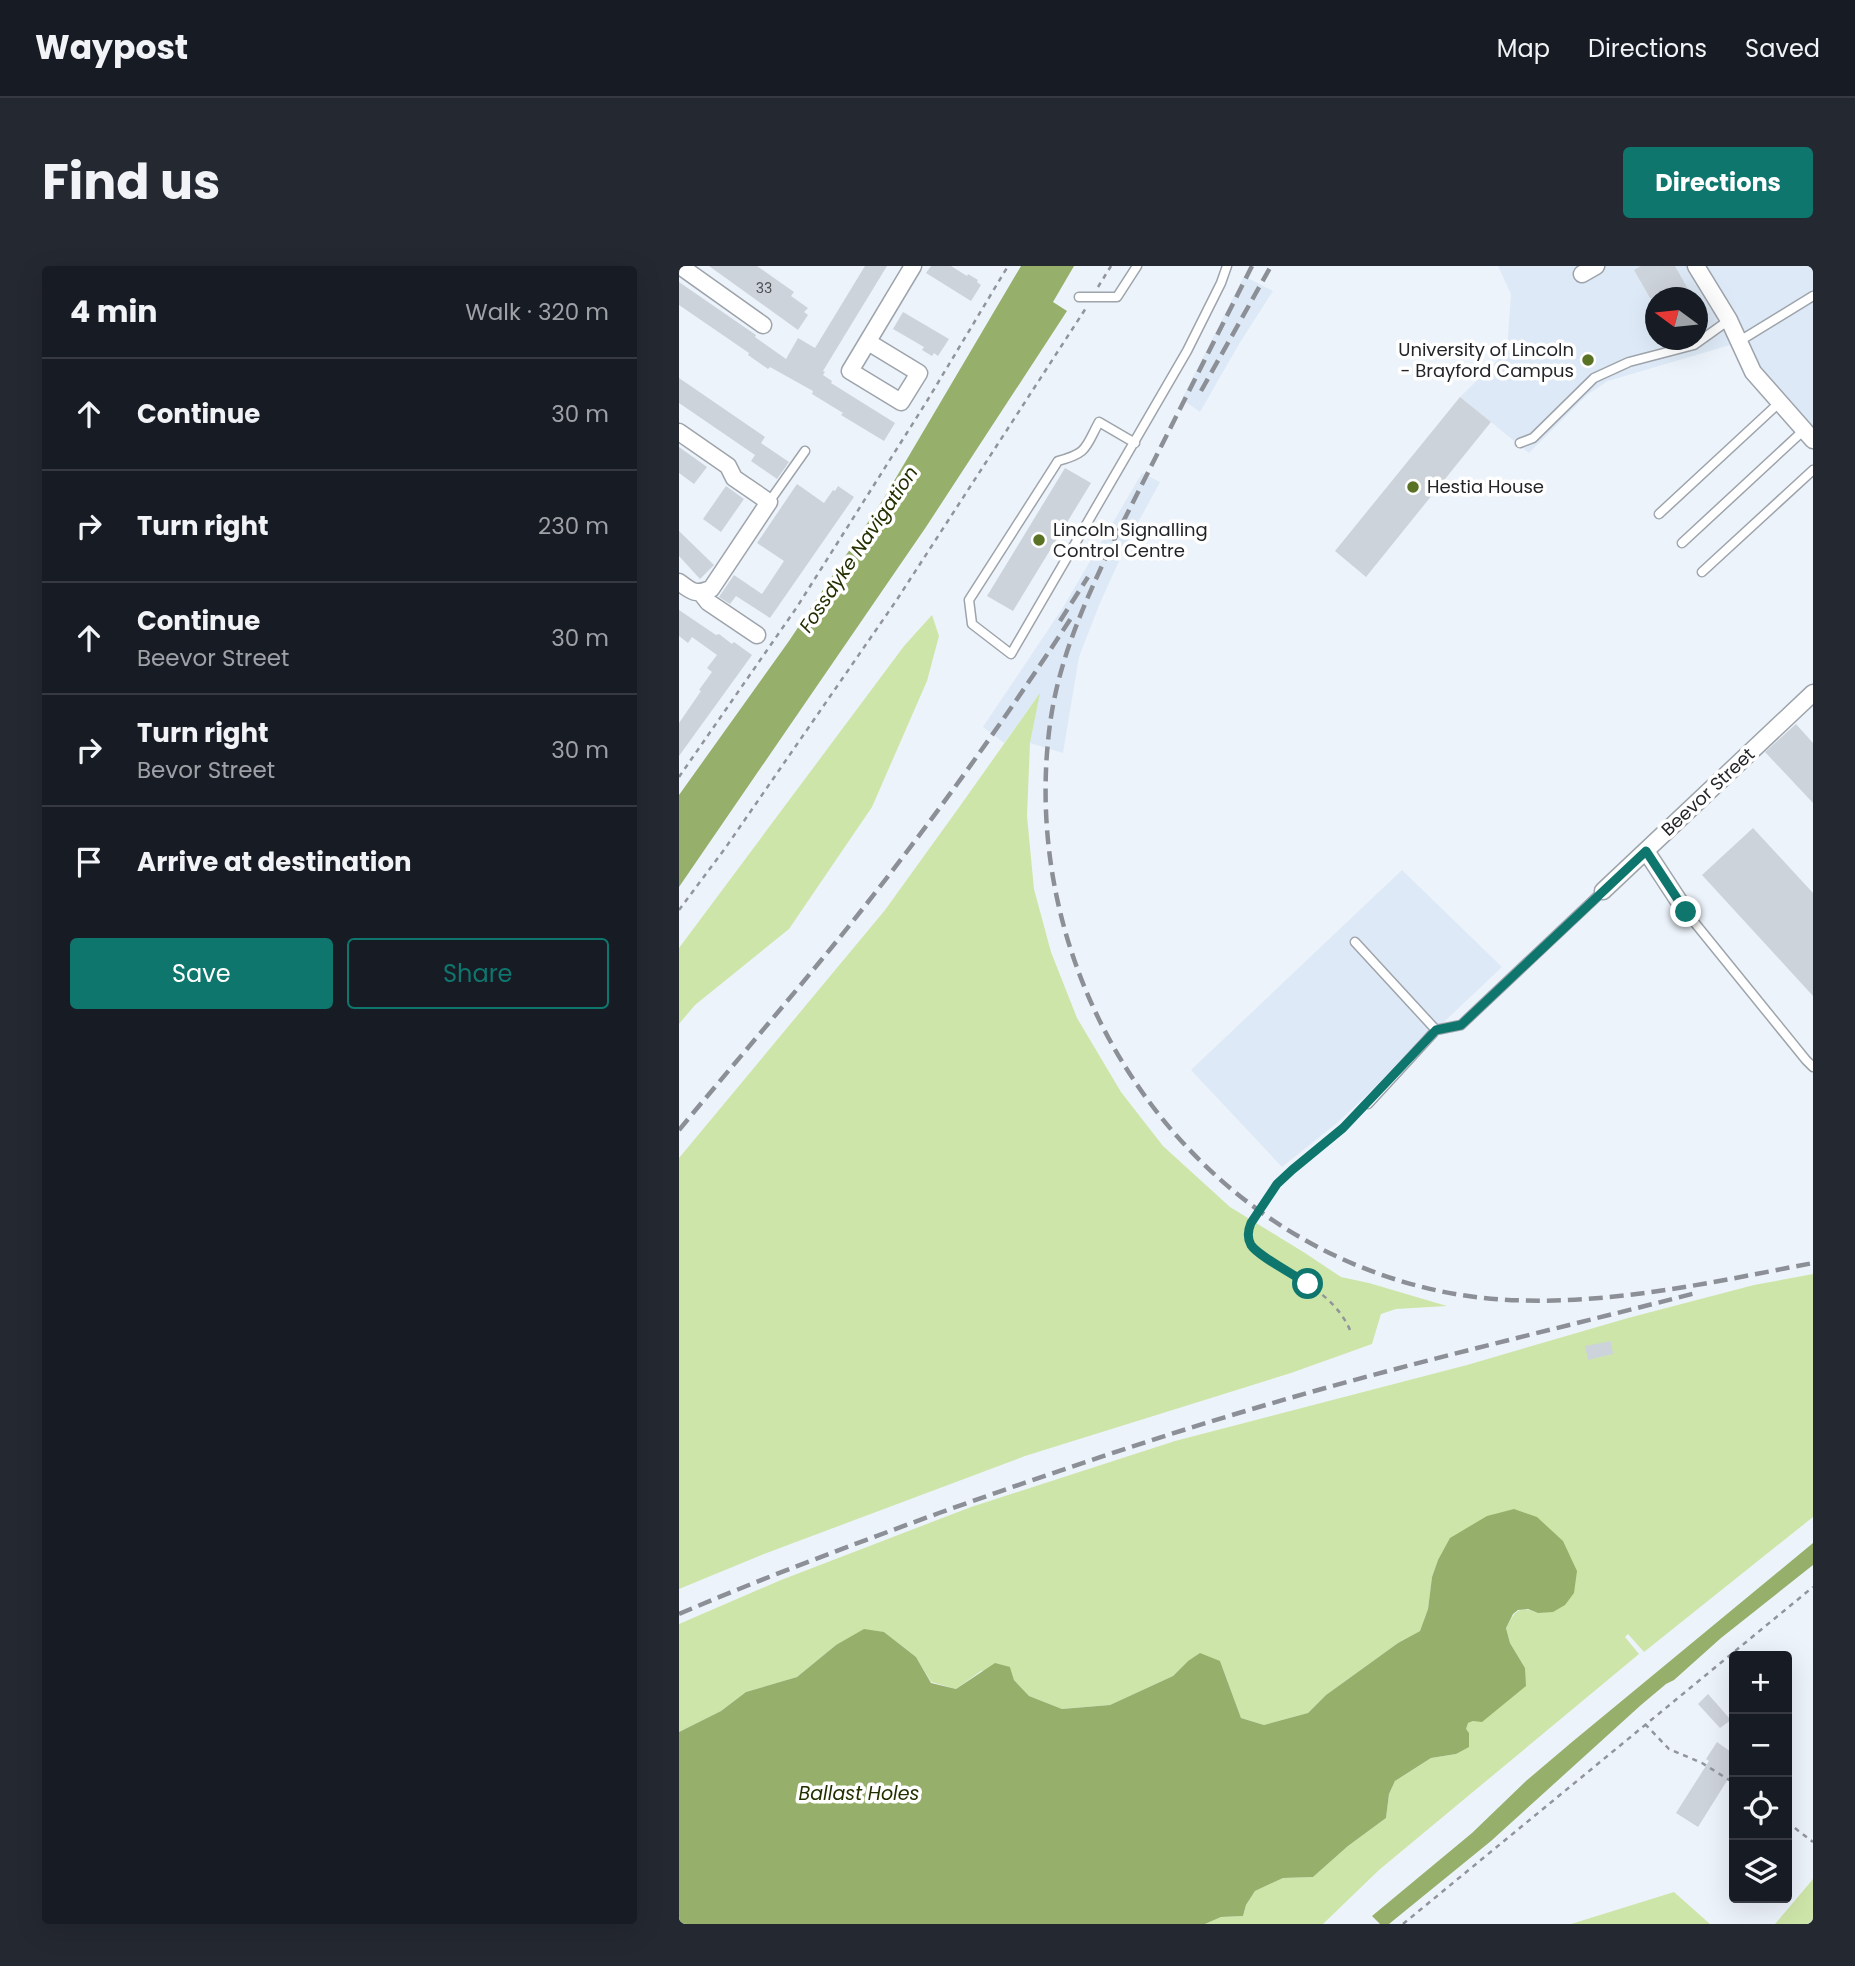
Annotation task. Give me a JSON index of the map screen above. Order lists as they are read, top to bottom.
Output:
{
  "streets": {
    "street": ["Beevor Street"]
  },
  "water": ["Fossdyke Navigation", "Ballast Holes"],
  "places": ["University of Lincoln - Brayford Campus", "Hestia House", "Lincoln Signalling Control Centre"],
  "house_numbers": ["33"],
  "north": "left",
  "page": {
    "header": "Waypost",
    "nav": ["Map", "Directions", "Saved"],
    "title": "Find us",
    "buttons": [
      "Directions",
      ["Save", "Share"]
    ],
    "heading": ["4 min", "Walk · 320 m"],
    "list": [
      ["Continue", "30 m"],
      ["Turn right", "230 m"],
      ["Continue", "Beevor Street", "30 m"],
      ["Turn right", "Bevor Street", "30 m"],
      "Arrive at destination"
    ],
    "map_buttons": ["+", "−"]
  }
}
